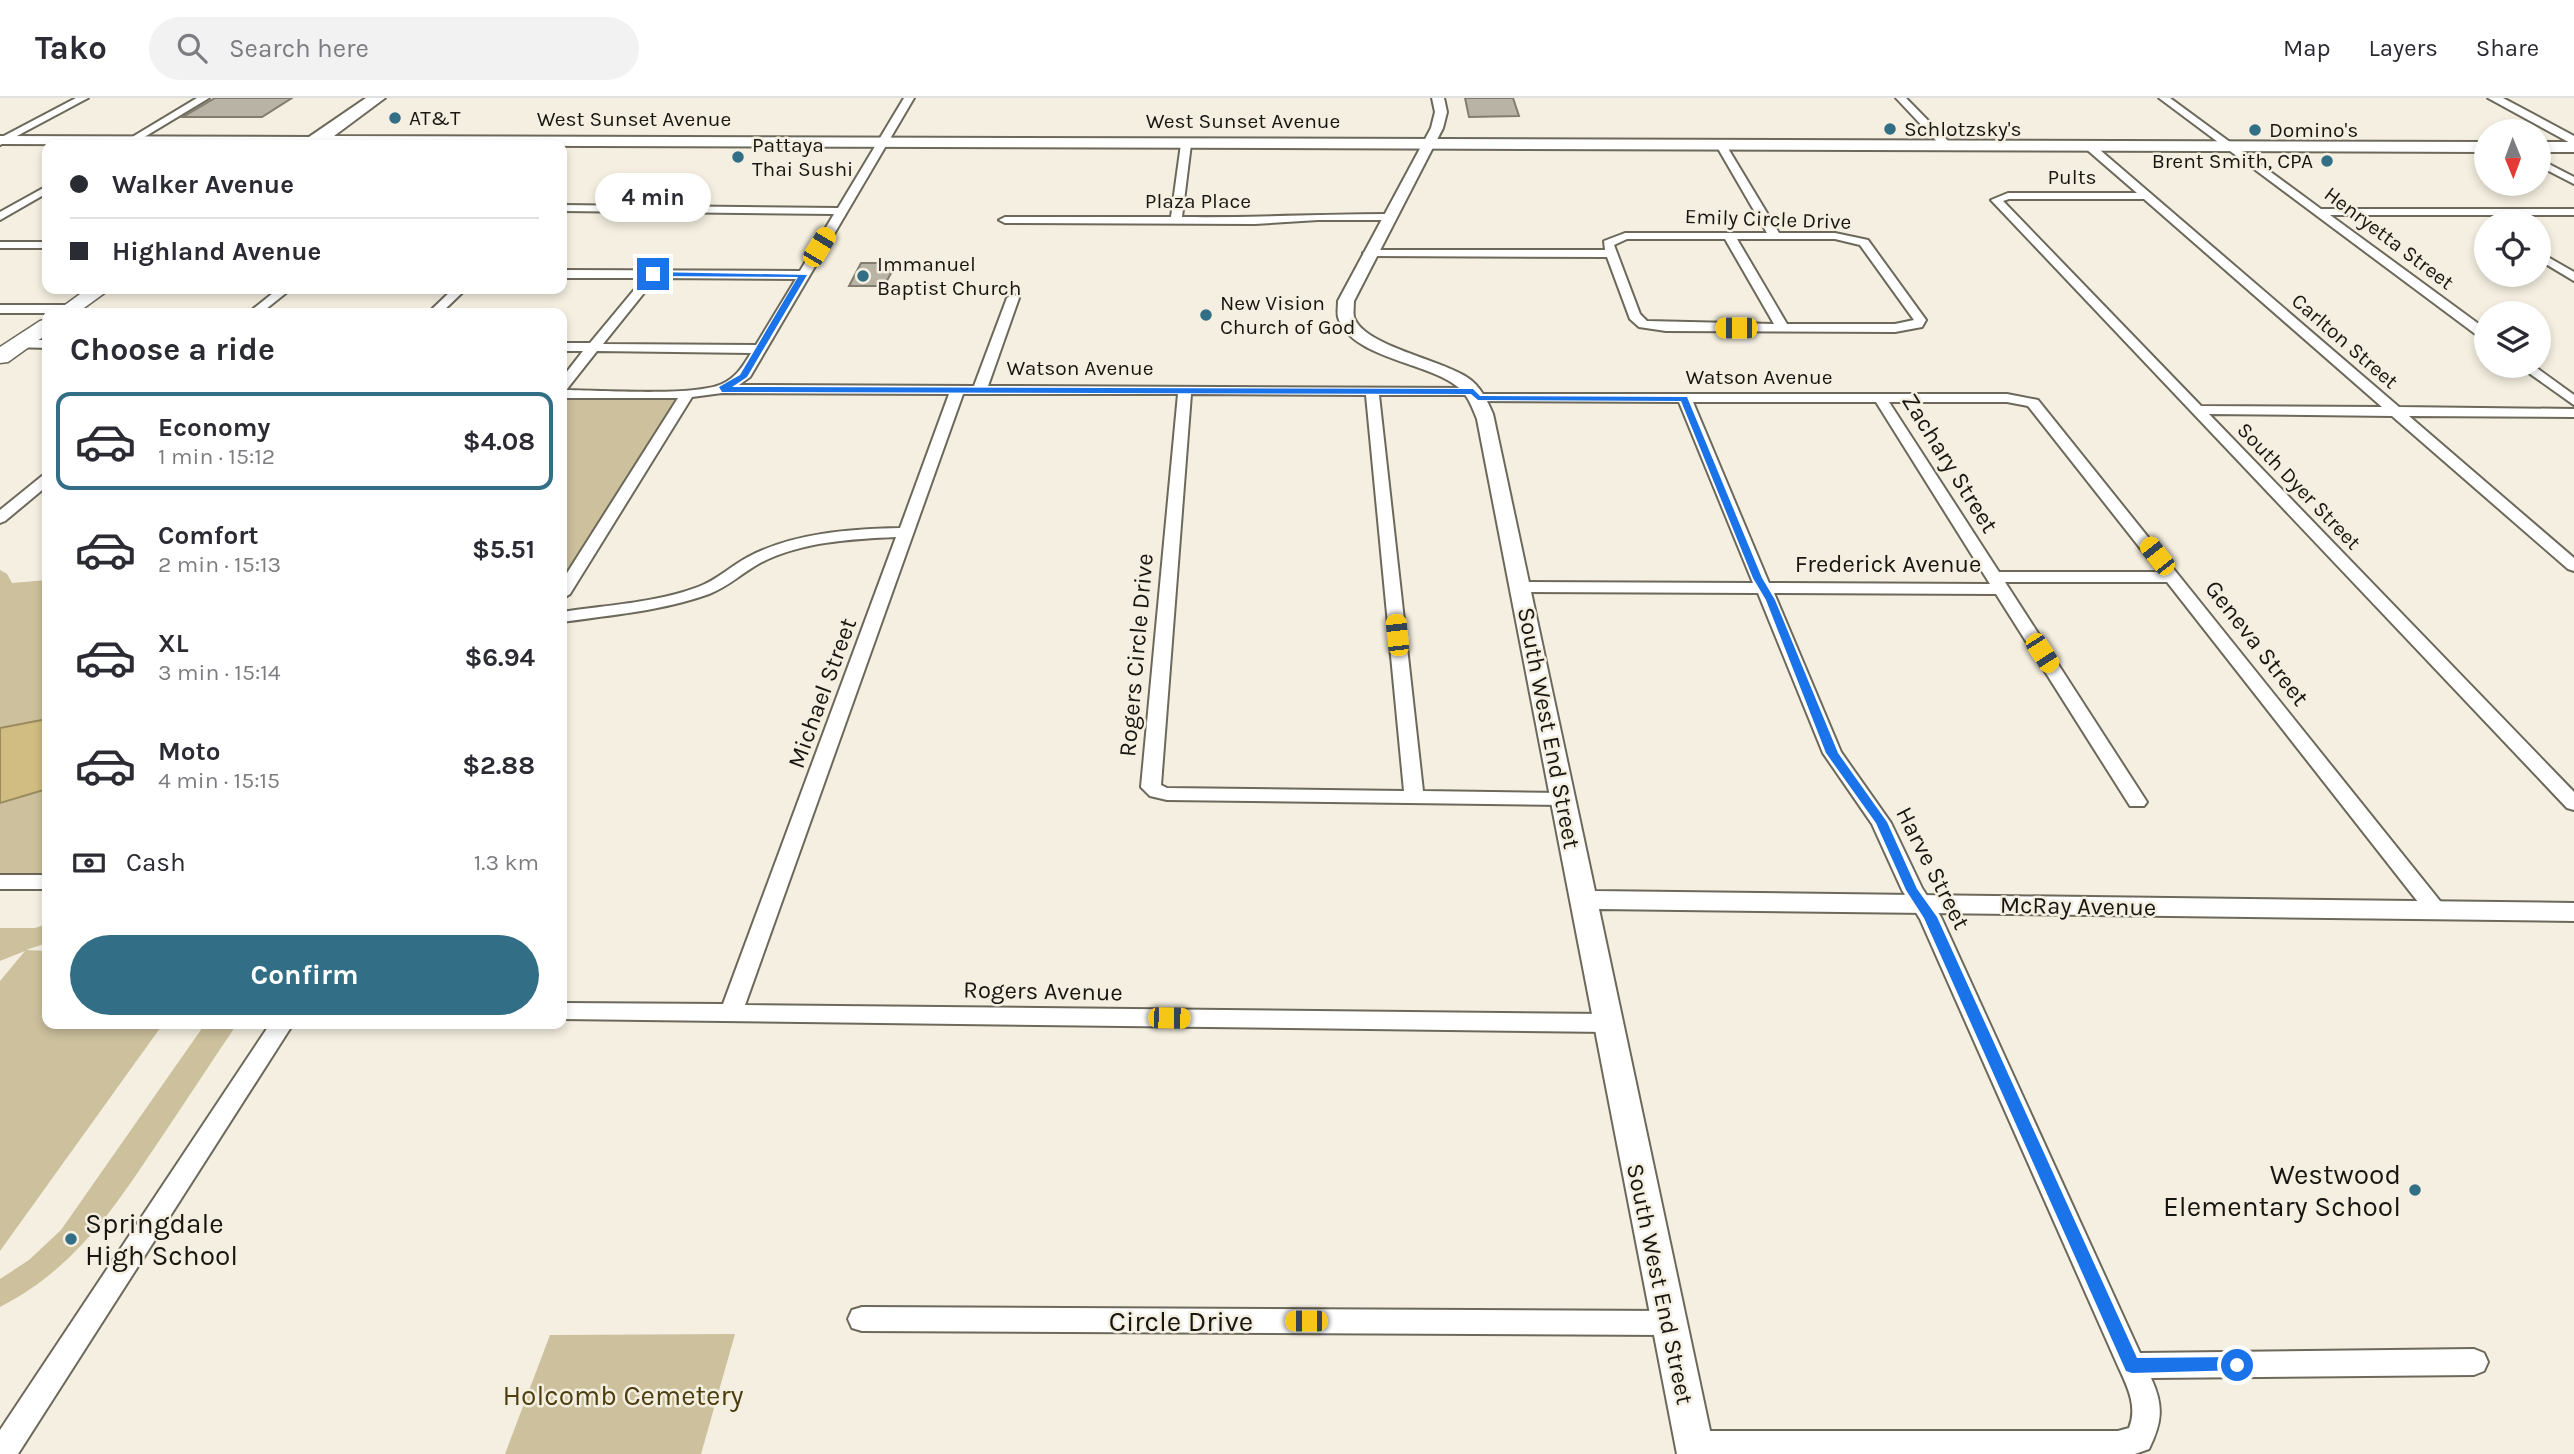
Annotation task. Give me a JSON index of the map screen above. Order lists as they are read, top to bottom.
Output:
{
  "streets": {
    "highway": ["West Sunset Avenue"],
    "street": [
      "Pults",
      "Plaza Place",
      "Emily Circle Drive",
      "Henryetta Street",
      "Carlton Street",
      "Watson Avenue",
      "Zachary Street",
      "South Dyer Street",
      "Frederick Avenue",
      "Geneva Street",
      "Rogers Circle Drive",
      "Michael Street",
      "South West End Street",
      "Harve Street",
      "McRay Avenue",
      "Rogers Avenue",
      "Circle Drive"
    ]
  },
  "crossings": [
    ["West Sunset Avenue", "Henryetta Street"],
    ["West Sunset Avenue", "Carlton Street"],
    ["Pults", "Carlton Street"],
    ["Pults", "South Dyer Street"],
    ["Watson Avenue", "Zachary Street"],
    ["Watson Avenue", "Geneva Street"],
    ["Watson Avenue", "Rogers Circle Drive"],
    ["Watson Avenue", "Michael Street"],
    ["Watson Avenue", "South West End Street"],
    ["Watson Avenue", "Harve Street"],
    ["Zachary Street", "Frederick Avenue"],
    ["Frederick Avenue", "Geneva Street"],
    ["Frederick Avenue", "South West End Street"],
    ["Frederick Avenue", "Harve Street"],
    ["Geneva Street", "McRay Avenue"],
    ["Rogers Circle Drive", "South West End Street"],
    ["Michael Street", "Rogers Avenue"],
    ["South West End Street", "Harve Street"],
    ["South West End Street", "McRay Avenue"],
    ["South West End Street", "Rogers Avenue"],
    ["South West End Street", "Circle Drive"],
    ["Harve Street", "McRay Avenue"]
  ],
  "parks": ["Holcomb Cemetery"],
  "places": [
    "AT&T",
    "Schlotzsky's",
    "Domino's",
    "Pattaya Thai Sushi",
    "Brent Smith, CPA",
    "Immanuel Baptist Church",
    "New Vision Church of God",
    "Westwood Elementary School",
    "Springdale High School"
  ],
  "north": "bottom",
  "page": {
    "header": "Tako",
    "search": "Search here",
    "nav": ["Map", "Layers", "Share"],
    "banner": ["Walker Avenue", "Highland Avenue"],
    "bubble": "4 min",
    "heading": "Choose a ride",
    "list": [
      {
        "name": "Economy",
        "note": "1 min · 15:12",
        "value": "$4.08"
      },
      {
        "name": "Comfort",
        "note": "2 min · 15:13",
        "value": "$5.51"
      },
      {
        "name": "XL",
        "note": "3 min · 15:14",
        "value": "$6.94"
      },
      {
        "name": "Moto",
        "note": "4 min · 15:15",
        "value": "$2.88"
      }
    ],
    "pay": ["Cash", "1.3 km"],
    "buttons": "Confirm"
  }
}
